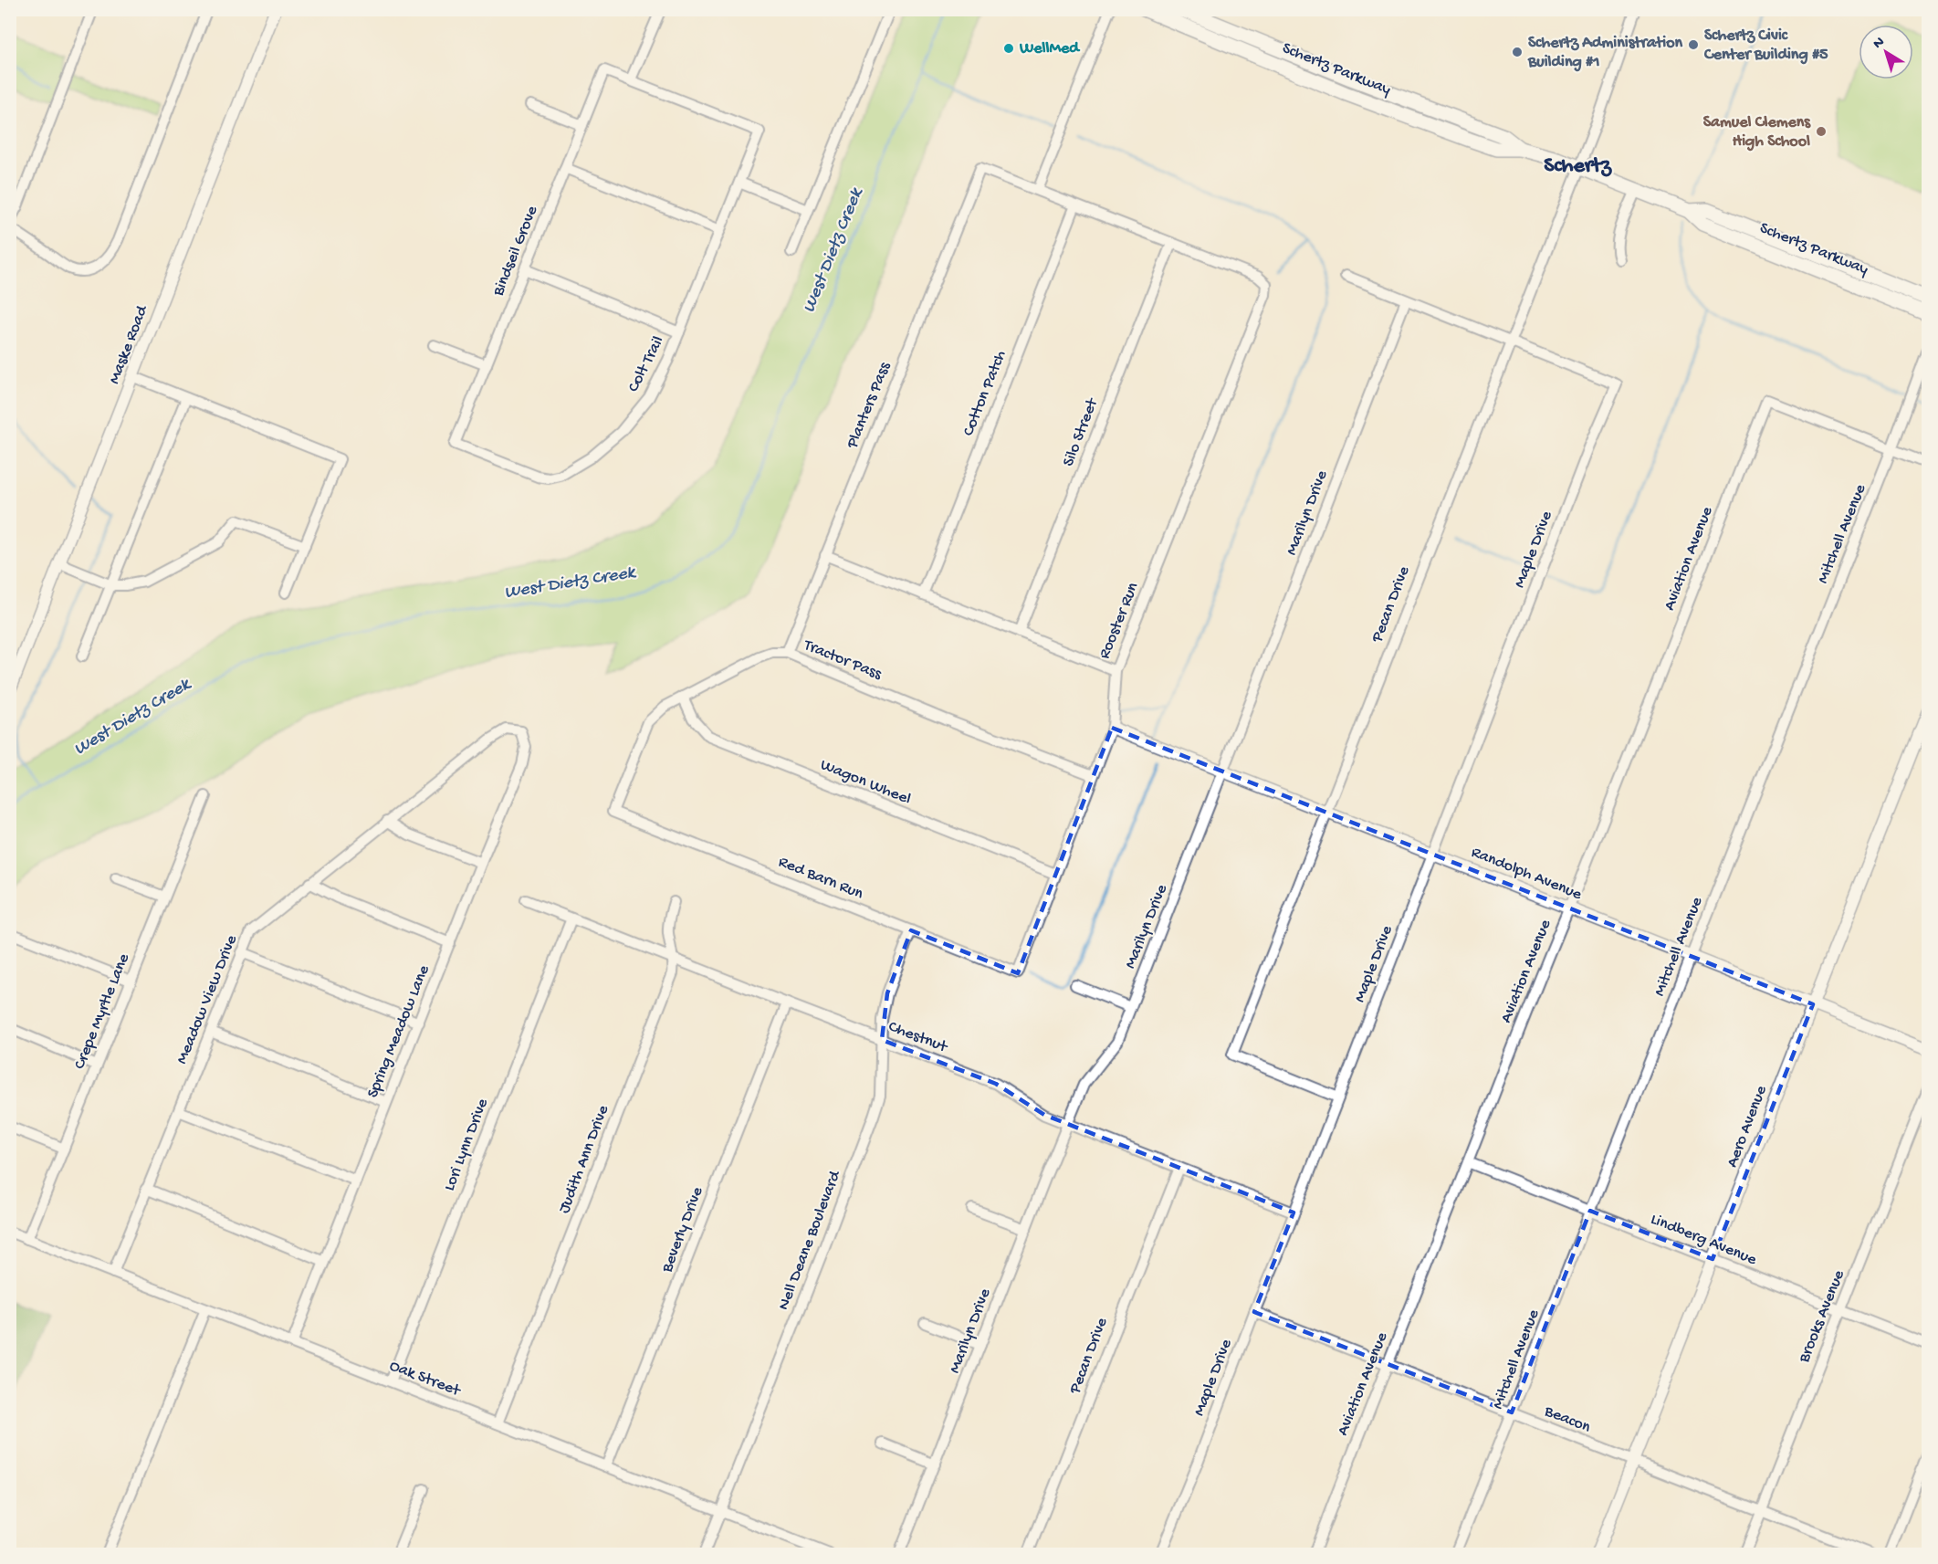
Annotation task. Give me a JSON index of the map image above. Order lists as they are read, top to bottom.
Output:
{
  "streets": {
    "main road": ["Schertz Parkway"],
    "street": [
      "Bindseil Grove",
      "Maske Road",
      "Colt Trail",
      "Cotton Patch",
      "Planters Pass",
      "Silo Street",
      "Marilyn Drive",
      "Mitchell Avenue",
      "Maple Drive",
      "Aviation Avenue",
      "Pecan Drive",
      "Rooster Run",
      "Tractor Pass",
      "Wagon Wheel",
      "Randolph Avenue",
      "Red Barn Run",
      "Meadow View Drive",
      "Crepe Myrtle Lane",
      "Spring Meadow Lane",
      "Chestnut",
      "Aero Avenue",
      "Lori Lynn Drive",
      "Judith Ann Drive",
      "Beverly Drive",
      "Lindberg Avenue",
      "Nell Deane Boulevard",
      "Brooks Avenue",
      "Oak Street",
      "Beacon"
    ]
  },
  "crossings": [
    ["Schertz Parkway", "Pecan Drive"],
    ["Bindseil Grove", "Colt Trail"],
    ["Planters Pass", "Tractor Pass"],
    ["Silo Street", "Rooster Run"],
    ["Marilyn Drive", "Randolph Avenue"],
    ["Marilyn Drive", "Chestnut"],
    ["Mitchell Avenue", "Aviation Avenue"],
    ["Mitchell Avenue", "Randolph Avenue"],
    ["Mitchell Avenue", "Lindberg Avenue"],
    ["Mitchell Avenue", "Beacon"],
    ["Maple Drive", "Pecan Drive"],
    ["Maple Drive", "Randolph Avenue"],
    ["Maple Drive", "Chestnut"],
    ["Maple Drive", "Beacon"],
    ["Aviation Avenue", "Randolph Avenue"],
    ["Aviation Avenue", "Lindberg Avenue"],
    ["Aviation Avenue", "Beacon"],
    ["Pecan Drive", "Randolph Avenue"],
    ["Pecan Drive", "Chestnut"],
    ["Rooster Run", "Tractor Pass"],
    ["Rooster Run", "Wagon Wheel"],
    ["Rooster Run", "Randolph Avenue"],
    ["Rooster Run", "Red Barn Run"],
    ["Tractor Pass", "Wagon Wheel"],
    ["Tractor Pass", "Red Barn Run"],
    ["Randolph Avenue", "Aero Avenue"],
    ["Red Barn Run", "Nell Deane Boulevard"],
    ["Meadow View Drive", "Spring Meadow Lane"],
    ["Meadow View Drive", "Oak Street"],
    ["Crepe Myrtle Lane", "Oak Street"],
    ["Spring Meadow Lane", "Oak Street"],
    ["Chestnut", "Lori Lynn Drive"],
    ["Chestnut", "Judith Ann Drive"],
    ["Chestnut", "Beverly Drive"],
    ["Chestnut", "Nell Deane Boulevard"],
    ["Aero Avenue", "Lindberg Avenue"],
    ["Aero Avenue", "Beacon"],
    ["Lori Lynn Drive", "Oak Street"],
    ["Judith Ann Drive", "Oak Street"],
    ["Beverly Drive", "Oak Street"],
    ["Lindberg Avenue", "Brooks Avenue"],
    ["Nell Deane Boulevard", "Oak Street"],
    ["Brooks Avenue", "Beacon"]
  ],
  "districts": ["Schertz"],
  "water": ["West Dietz Creek"],
  "places": [
    "Schertz Civic Center Building #5",
    "WellMed",
    "Schertz Administration Building #1",
    "Samuel Clemens High School"
  ],
  "north": "top left"
}
